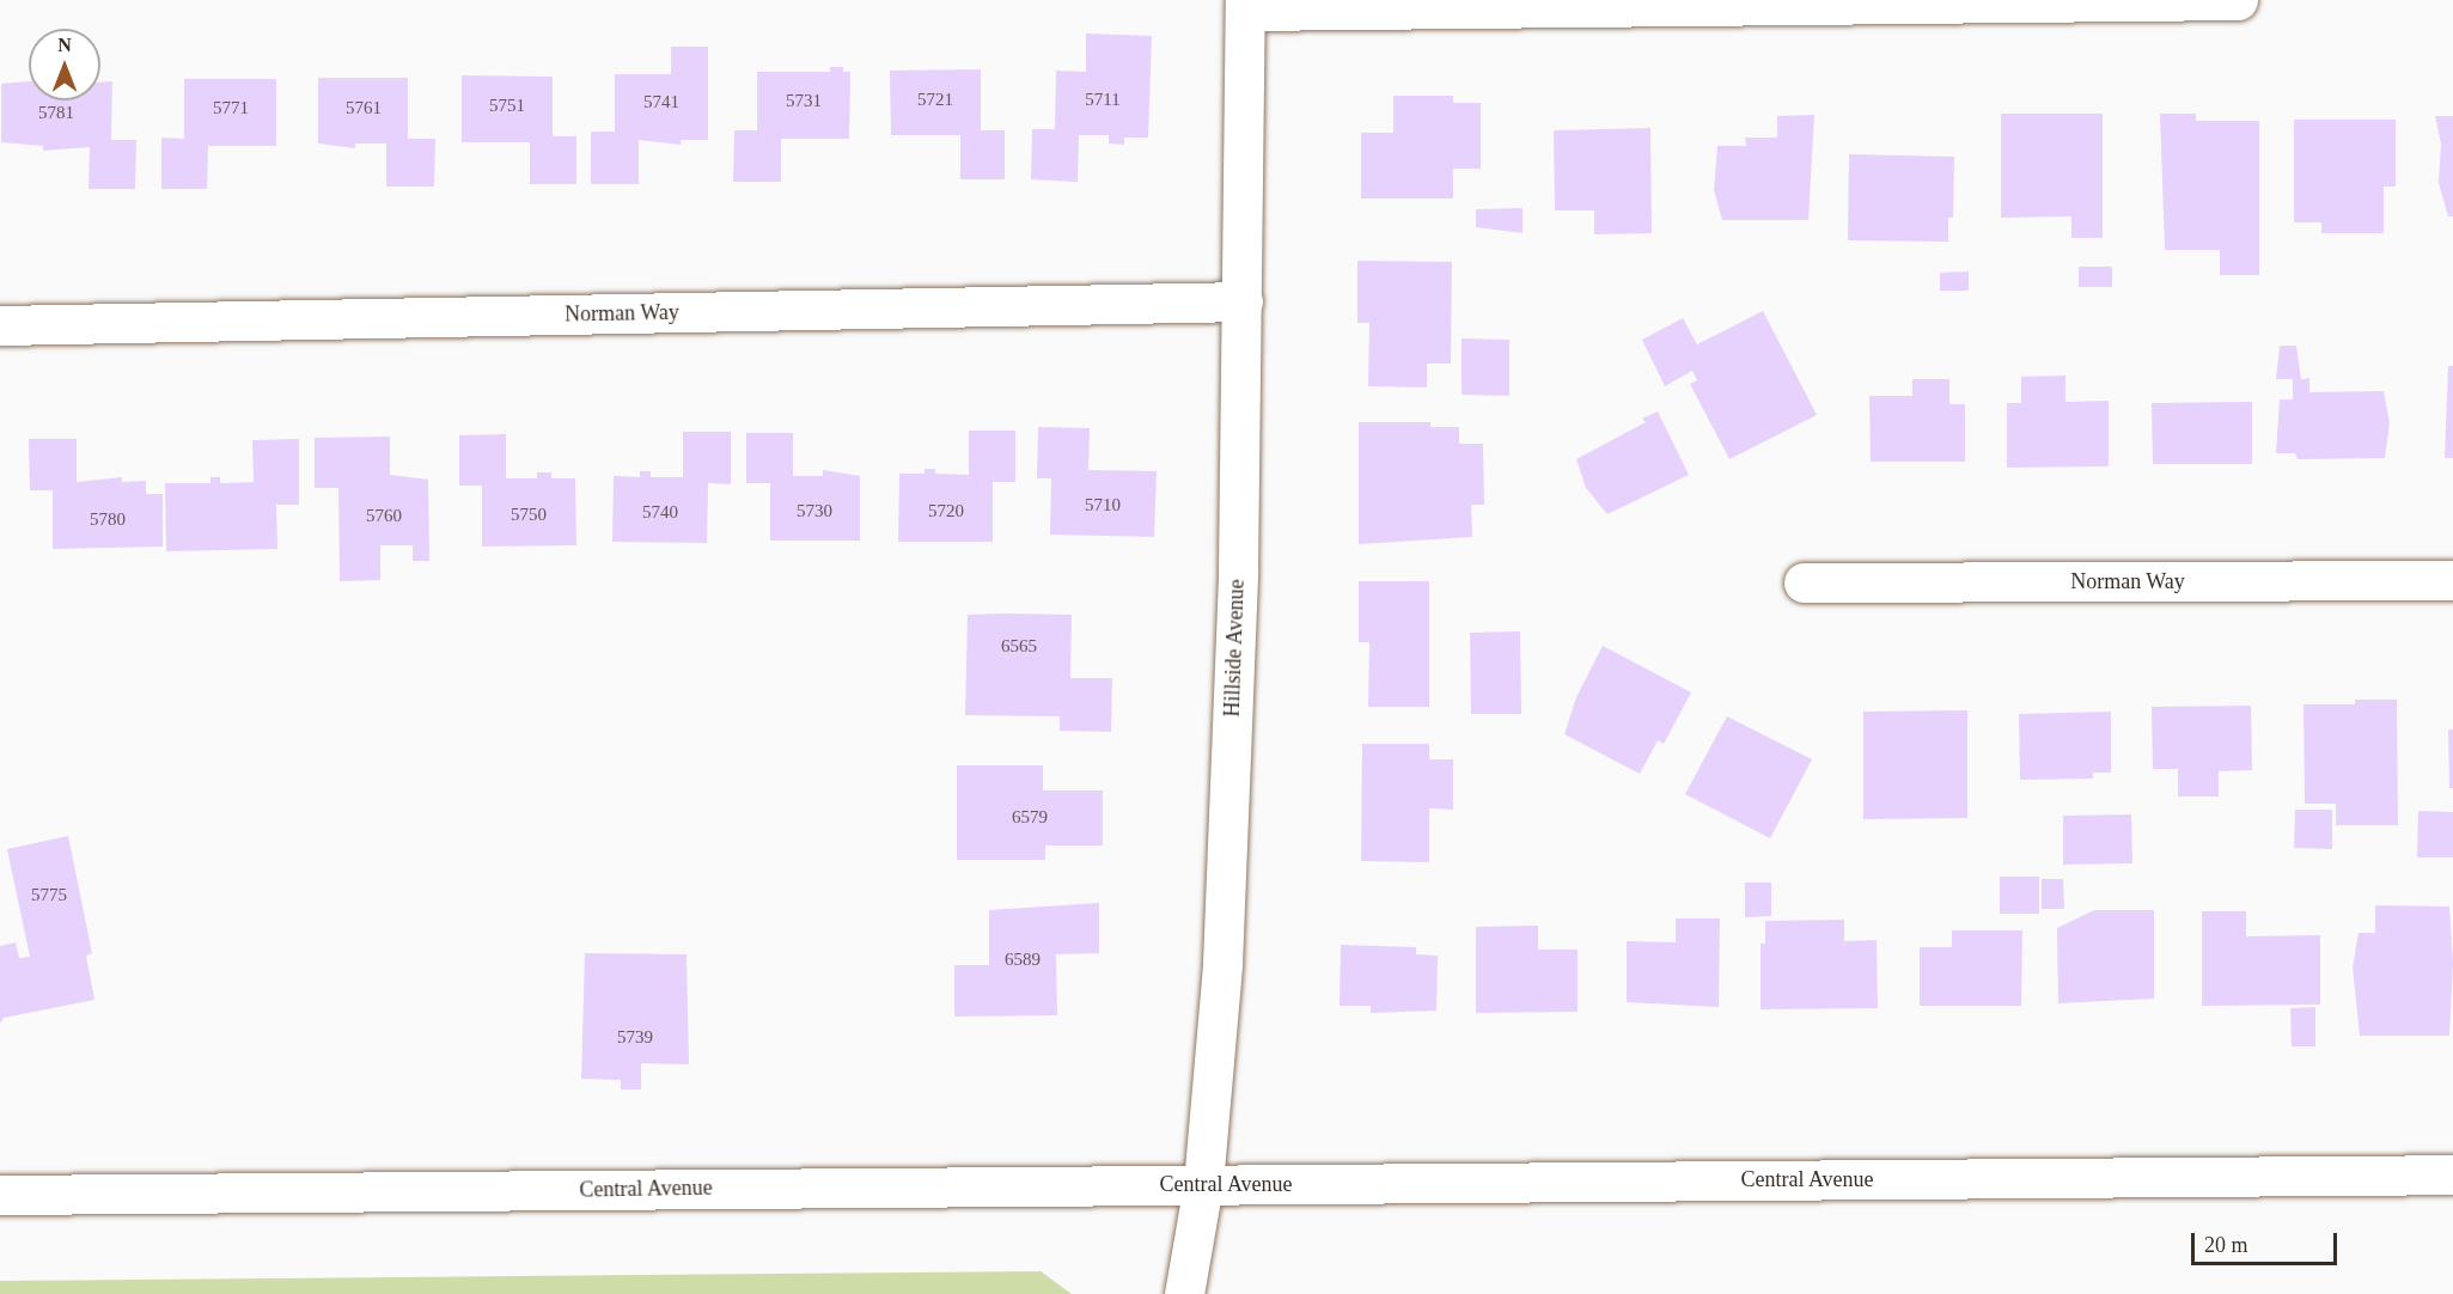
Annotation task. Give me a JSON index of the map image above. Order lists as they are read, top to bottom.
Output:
{
  "streets": {
    "street": ["Norman Way", "Hillside Avenue", "Central Avenue"]
  },
  "crossings": [
    ["Norman Way", "Hillside Avenue"],
    ["Hillside Avenue", "Central Avenue"]
  ],
  "house_numbers": [
    "5721",
    "5711",
    "5731",
    "5741",
    "5751",
    "5771",
    "5761",
    "5781",
    "5710",
    "5730",
    "5720",
    "5740",
    "5750",
    "5760",
    "5780",
    "6565",
    "6579",
    "5775",
    "6589",
    "5739"
  ],
  "scale_bar": "20 m",
  "north": "top"
}
